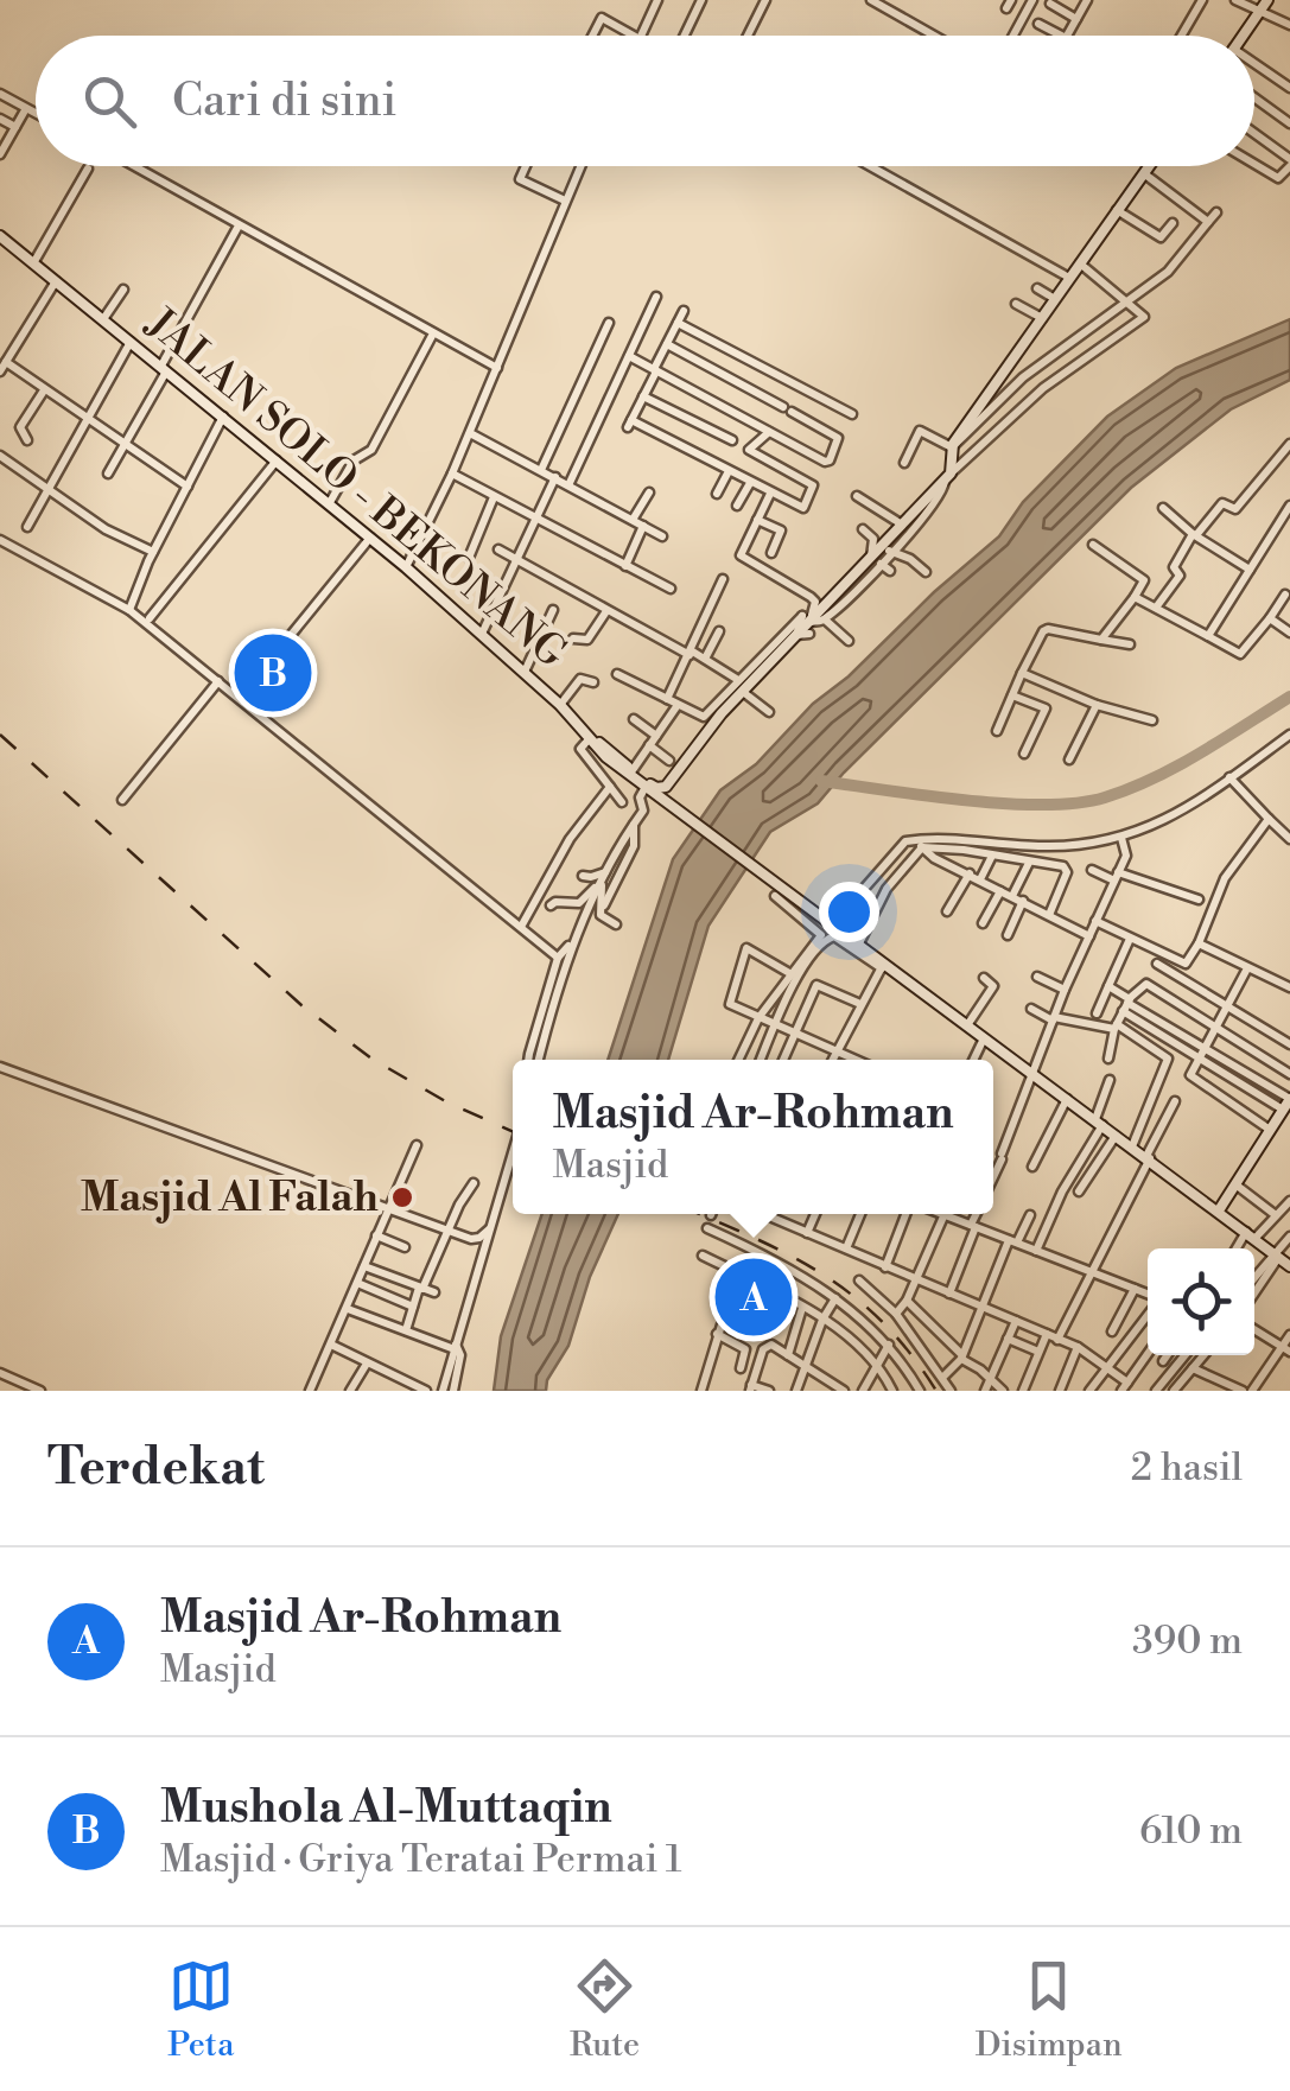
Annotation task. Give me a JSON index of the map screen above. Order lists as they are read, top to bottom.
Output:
{
  "streets": {
    "main road": ["JALAN SOLO - BEKONANG"]
  },
  "places": ["Masjid Al Falah"],
  "page": {
    "search": "Cari di sini",
    "pins": ["B", "A"],
    "popup": ["Masjid Ar-Rohman", "Masjid"],
    "heading": ["Terdekat", "2 hasil"],
    "list": [
      {
        "mark": "A",
        "name": "Masjid Ar-Rohman",
        "note": "Masjid",
        "value": "390 m"
      },
      {
        "mark": "B",
        "name": "Mushola Al-Muttaqin",
        "note": "Masjid · Griya Teratai Permai 1",
        "value": "610 m"
      }
    ],
    "nav": ["Peta", "Rute", "Disimpan"]
  }
}
